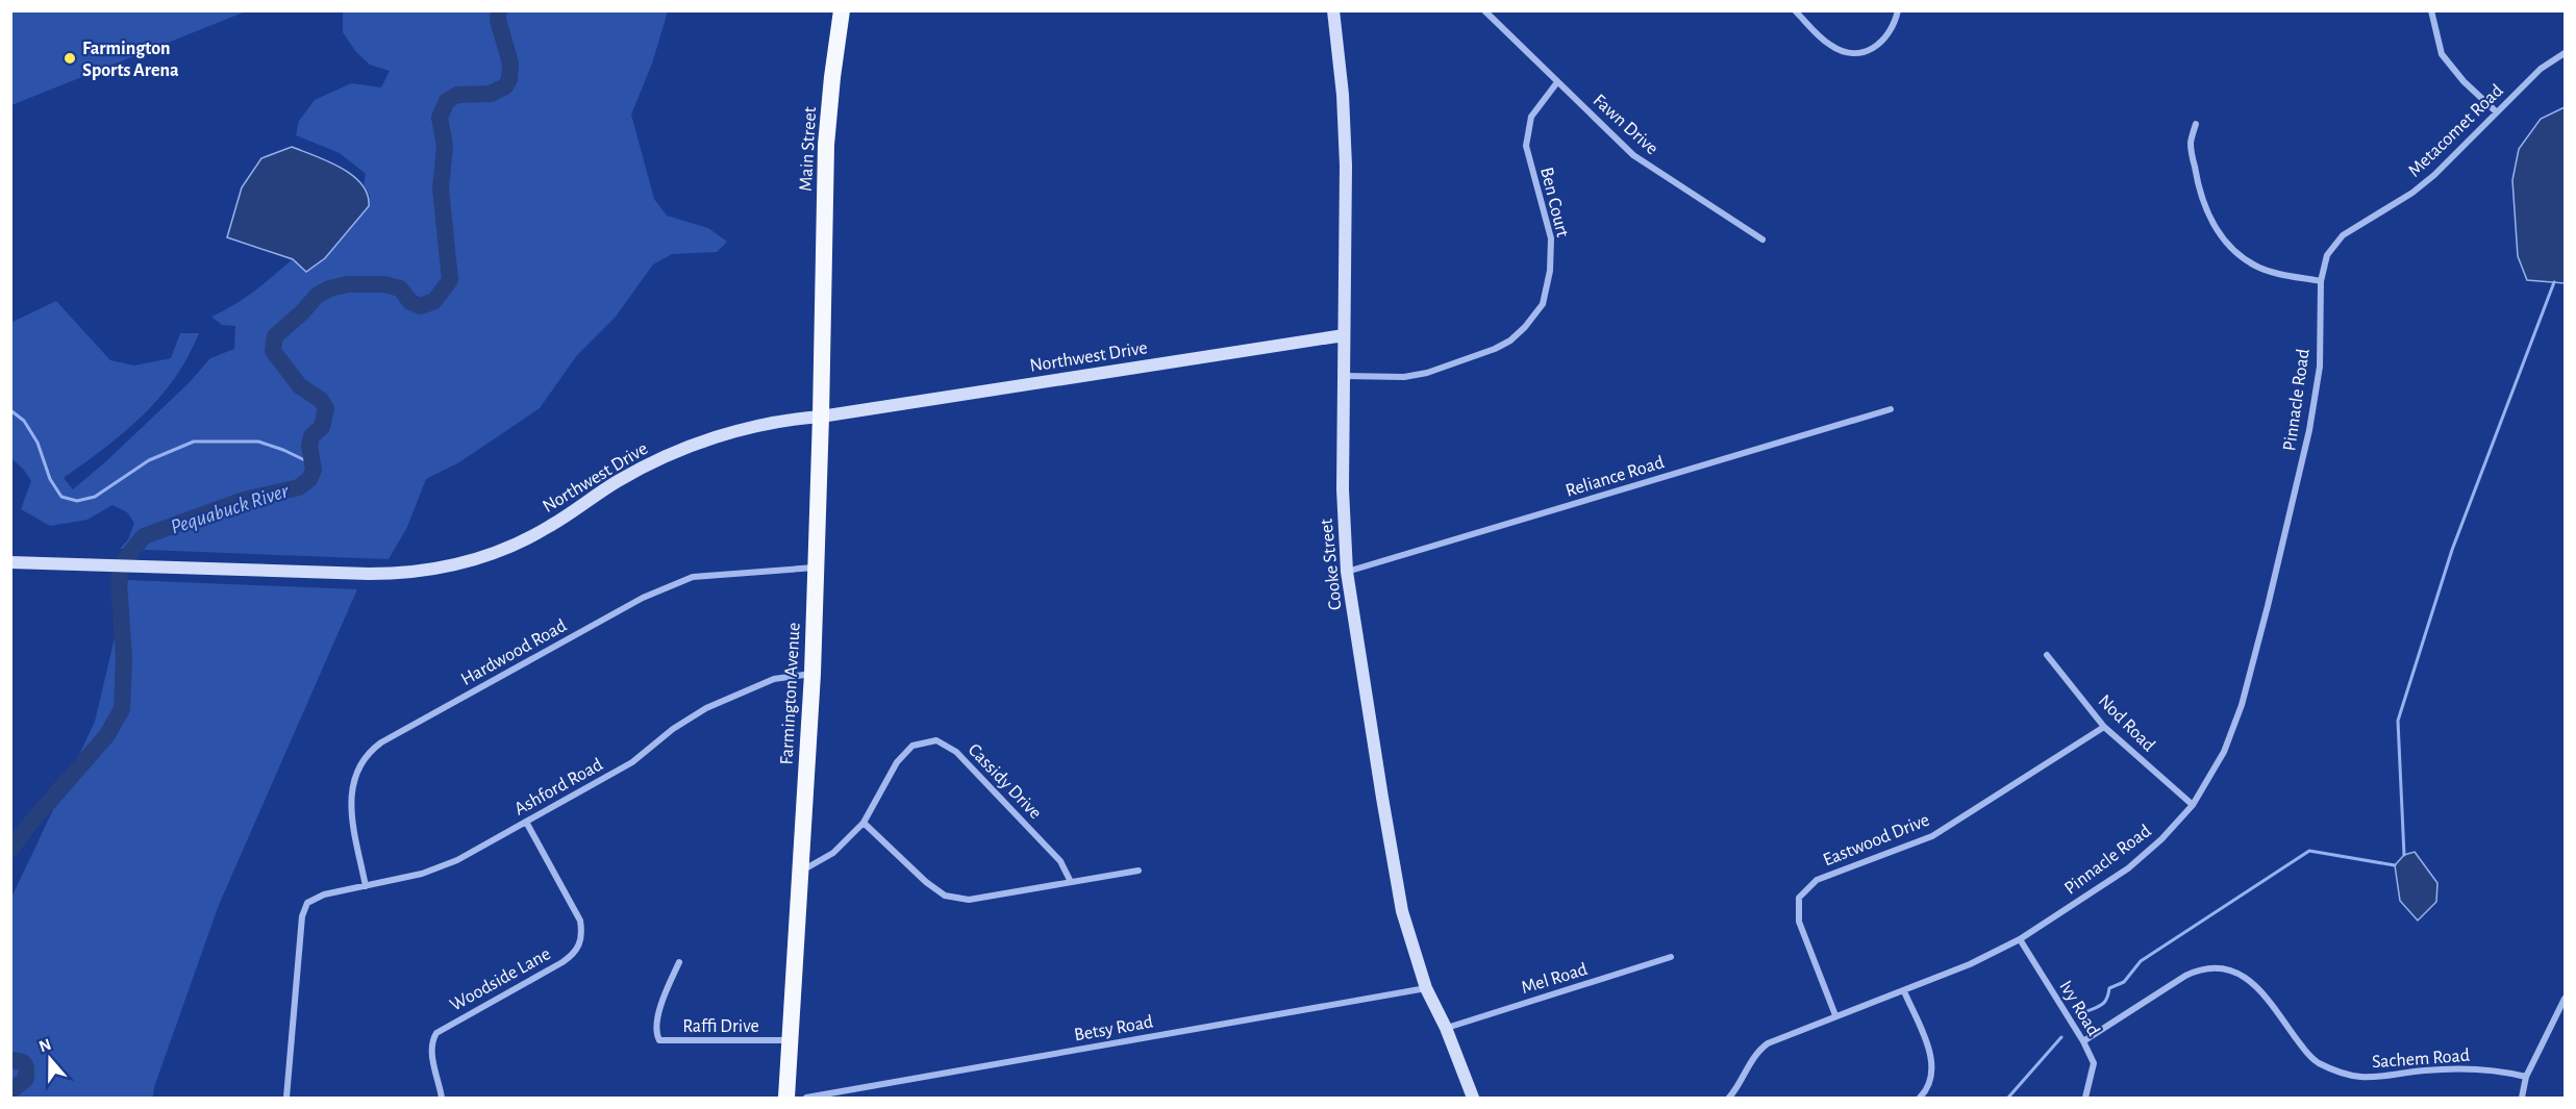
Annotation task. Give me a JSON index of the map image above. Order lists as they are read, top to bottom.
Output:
{
  "streets": {
    "highway": ["Main Street", "Farmington Avenue"],
    "main road": ["Northwest Drive", "Cooke Street"],
    "street": [
      "Fawn Drive",
      "Metacomet Road",
      "Ben Court",
      "Pinnacle Road",
      "Reliance Road",
      "Hardwood Road",
      "Nod Road",
      "Cassidy Drive",
      "Ashford Road",
      "Eastwood Drive",
      "Mel Road",
      "Woodside Lane",
      "Ivy Road",
      "Raffi Drive",
      "Betsy Road",
      "Sachem Road"
    ]
  },
  "crossings": [
    ["Fawn Drive", "Ben Court"],
    ["Metacomet Road", "Pinnacle Road"],
    ["Main Street", "Farmington Avenue"],
    ["Ben Court", "Cooke Street"],
    ["Northwest Drive", "Cooke Street"],
    ["Northwest Drive", "Farmington Avenue"],
    ["Pinnacle Road", "Nod Road"],
    ["Pinnacle Road", "Eastwood Drive"],
    ["Pinnacle Road", "Ivy Road"],
    ["Reliance Road", "Cooke Street"],
    ["Cooke Street", "Mel Road"],
    ["Cooke Street", "Betsy Road"],
    ["Hardwood Road", "Farmington Avenue"],
    ["Hardwood Road", "Ashford Road"],
    ["Farmington Avenue", "Cassidy Drive"],
    ["Farmington Avenue", "Ashford Road"],
    ["Farmington Avenue", "Raffi Drive"],
    ["Nod Road", "Eastwood Drive"],
    ["Ashford Road", "Woodside Lane"],
    ["Ivy Road", "Sachem Road"]
  ],
  "water": ["Pequabuck River"],
  "places": ["Farmington Sports Arena"],
  "north": "top"
}
